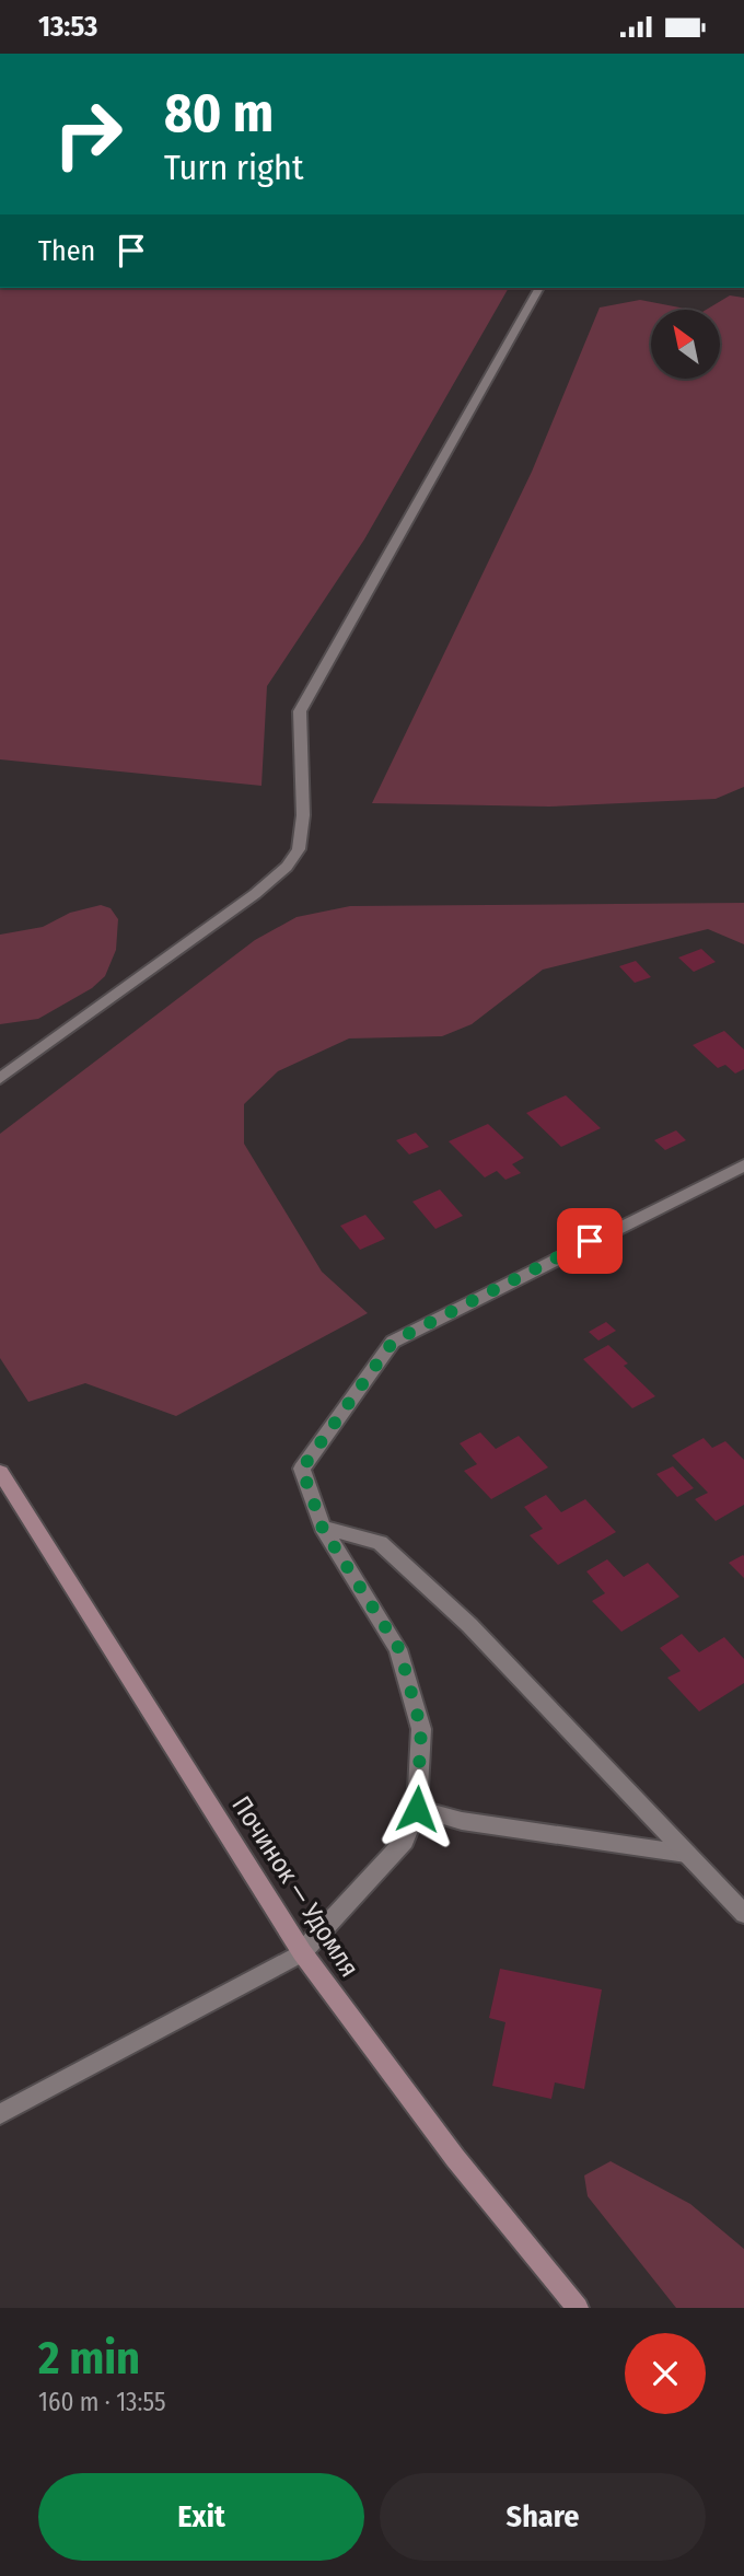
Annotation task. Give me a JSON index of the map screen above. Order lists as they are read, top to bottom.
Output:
{
  "streets": {
    "main road": ["Починок — Удомля"]
  },
  "north": "top left",
  "page": {
    "status": "13:53",
    "turn": ["80 m", "Turn right"],
    "then": "Then",
    "heading": ["2 min", "160 m · 13:55"],
    "buttons": ["Exit", "Share"]
  }
}
